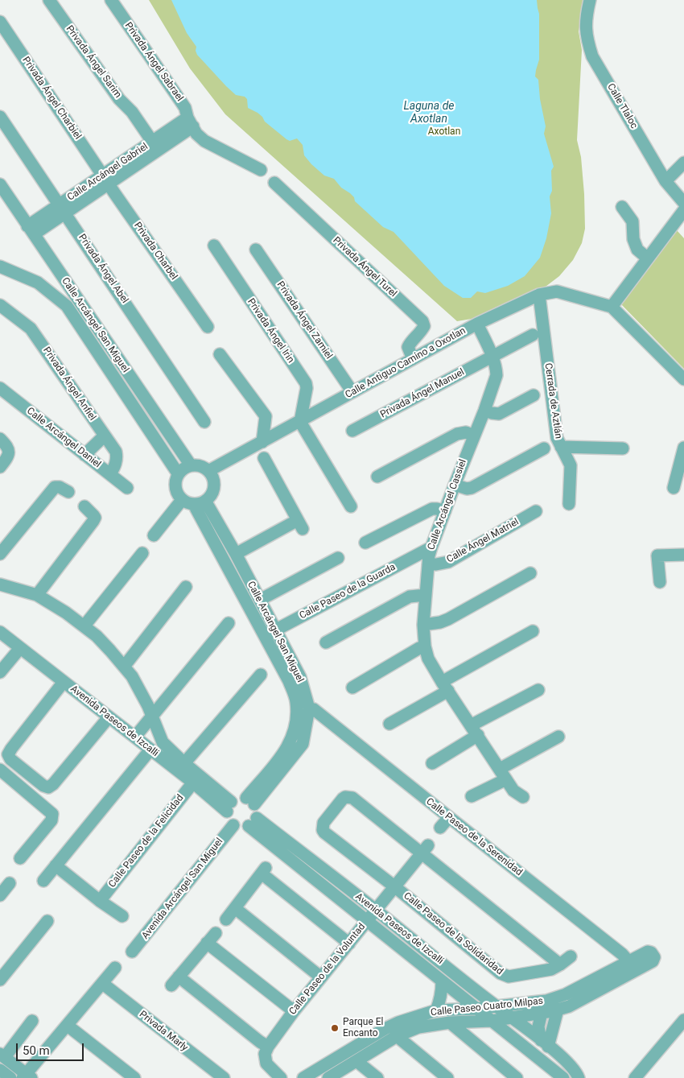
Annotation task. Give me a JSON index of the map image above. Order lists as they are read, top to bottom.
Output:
{
  "streets": {
    "street": [
      "Privada Ángel Sarim",
      "Privada Ángel Sabrael",
      "Privada Ángel Charbiel",
      "Calle Tlaloc",
      "Calle Arcángel Gabriel",
      "Privada Charbel",
      "Privada Ángel Turel",
      "Privada Ángel Abel",
      "Privada Ángel Zamiel",
      "Calle Arcángel San Miguel",
      "Privada Ángel Irin",
      "Calle Antiguo Camino a Oxotlan",
      "Privada Ángel Anfiel",
      "Privada Ángel Manuel",
      "Cerrada de Aztlán",
      "Calle Arcángel Daniel",
      "Calle Arcángel Cassiel",
      "Calle Ángel Matriel",
      "Calle Paseo de la Guarda",
      "Avenida Paseos de Izcalli",
      "Calle Paseo de la Serenidad",
      "Calle Paseo de la Felicidad",
      "Avenida Arcángel San Miguel",
      "Calle Paseo de la Solidaridad",
      "Calle Paseo de la Voluntad",
      "Calle Paseo Cuatro Milpas",
      "Privada Marly"
    ]
  },
  "crossings": [
    ["Privada Ángel Sarim", "Calle Arcángel Gabriel"],
    ["Privada Ángel Sabrael", "Calle Arcángel Gabriel"],
    ["Privada Ángel Charbiel", "Calle Arcángel Gabriel"],
    ["Privada Ángel Charbiel", "Privada Charbel"],
    ["Calle Arcángel Gabriel", "Privada Charbel"],
    ["Calle Arcángel Gabriel", "Privada Ángel Abel"],
    ["Calle Arcángel Gabriel", "Calle Arcángel San Miguel"],
    ["Privada Ángel Turel", "Calle Antiguo Camino a Oxotlan"],
    ["Privada Ángel Zamiel", "Calle Antiguo Camino a Oxotlan"],
    ["Calle Arcángel San Miguel", "Calle Antiguo Camino a Oxotlan"],
    ["Calle Arcángel San Miguel", "Calle Paseo de la Guarda"],
    ["Calle Arcángel San Miguel", "Avenida Paseos de Izcalli"],
    ["Calle Arcángel San Miguel", "Calle Paseo de la Serenidad"],
    ["Calle Arcángel San Miguel", "Avenida Arcángel San Miguel"],
    ["Privada Ángel Irin", "Calle Antiguo Camino a Oxotlan"],
    ["Calle Antiguo Camino a Oxotlan", "Cerrada de Aztlán"],
    ["Calle Antiguo Camino a Oxotlan", "Calle Arcángel Cassiel"],
    ["Privada Ángel Anfiel", "Calle Arcángel Daniel"],
    ["Privada Ángel Manuel", "Calle Arcángel Cassiel"],
    ["Calle Arcángel Cassiel", "Calle Ángel Matriel"],
    ["Calle Arcángel Cassiel", "Calle Paseo de la Guarda"],
    ["Avenida Paseos de Izcalli", "Calle Paseo de la Felicidad"],
    ["Avenida Paseos de Izcalli", "Avenida Arcángel San Miguel"],
    ["Avenida Paseos de Izcalli", "Calle Paseo de la Voluntad"],
    ["Avenida Paseos de Izcalli", "Calle Paseo Cuatro Milpas"],
    ["Calle Paseo de la Serenidad", "Calle Paseo Cuatro Milpas"],
    ["Calle Paseo de la Solidaridad", "Calle Paseo de la Voluntad"]
  ],
  "water": ["Laguna de Axotlan"],
  "parks": ["Axotlan"],
  "places": ["Parque El Encanto"],
  "scale_bar": "50 m"
}
